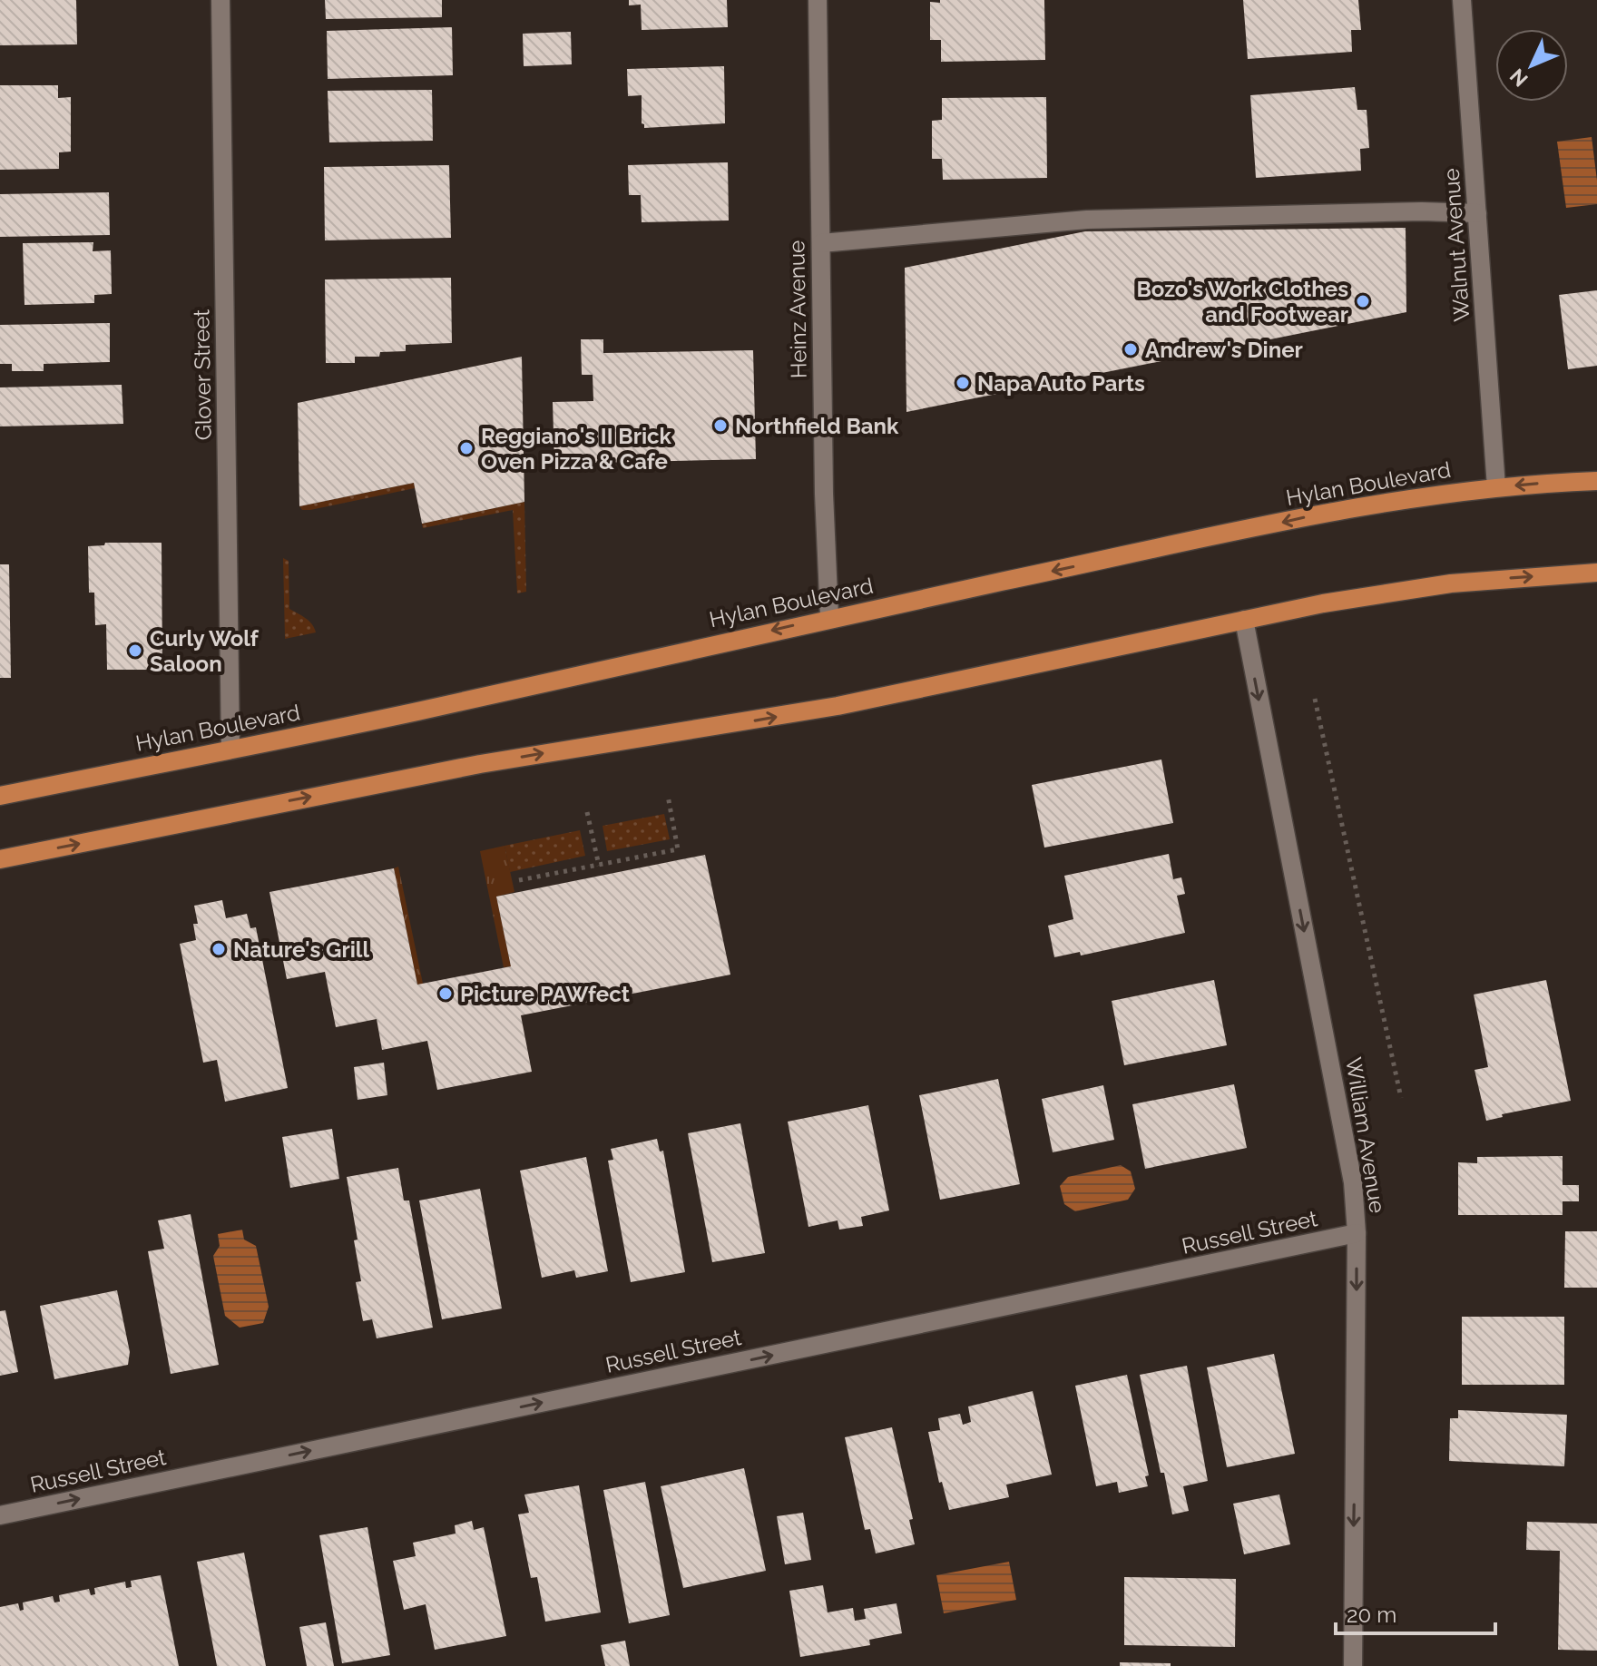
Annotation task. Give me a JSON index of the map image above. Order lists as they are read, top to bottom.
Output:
{
  "streets": {
    "main road": ["Hylan Boulevard"],
    "street": [
      "Walnut Avenue",
      "Heinz Avenue",
      "Glover Street",
      "William Avenue",
      "Russell Street"
    ]
  },
  "crossings": [
    ["Walnut Avenue", "Hylan Boulevard"],
    ["Heinz Avenue", "Hylan Boulevard"],
    ["Glover Street", "Hylan Boulevard"],
    ["William Avenue", "Russell Street"]
  ],
  "one_way": ["William Avenue", "Russell Street"],
  "places": [
    "Bozo's Work Clothes and Footwear",
    "Andrew's Diner",
    "Napa Auto Parts",
    "Northfield Bank",
    "Reggiano's II Brick Oven Pizza & Cafe",
    "Curly Wolf Saloon",
    "Nature's Grill",
    "Picture PAWfect"
  ],
  "scale_bar": "20 m",
  "north": "bottom left"
}
